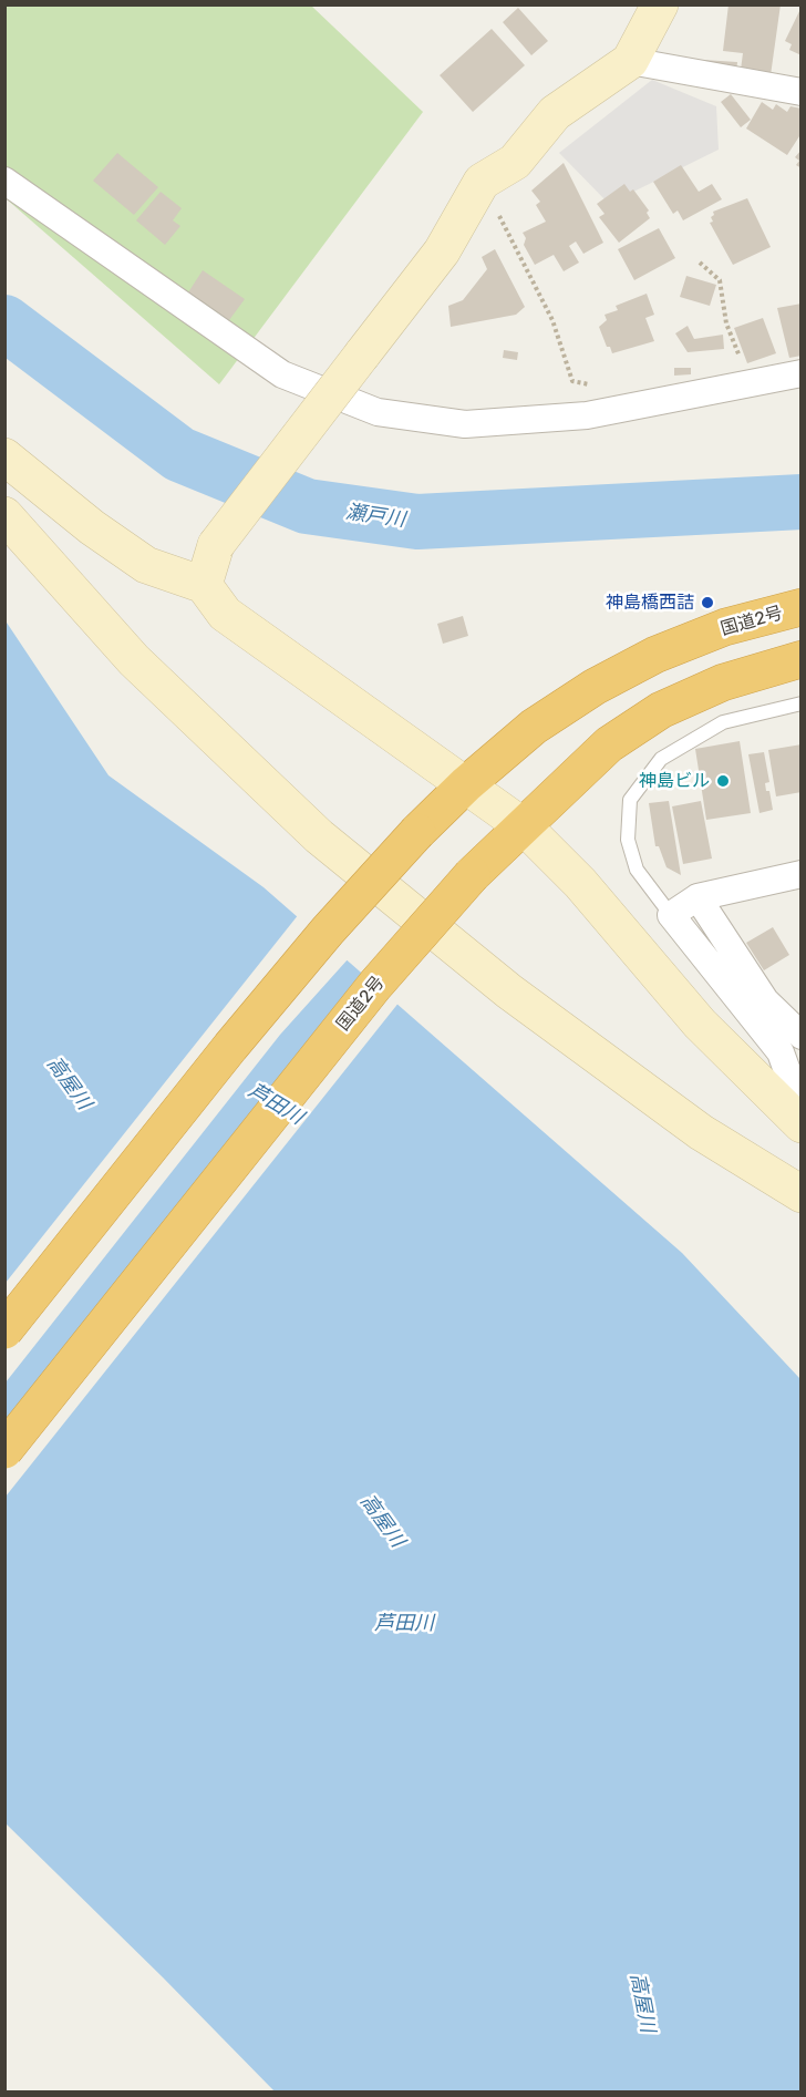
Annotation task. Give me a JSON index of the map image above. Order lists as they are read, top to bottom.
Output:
{
  "streets": {
    "highway": ["国道2号"]
  },
  "water": ["瀬戸川", "高屋川", "芦田川"],
  "places": ["神島橋西詰", "神島ビル"]
}
